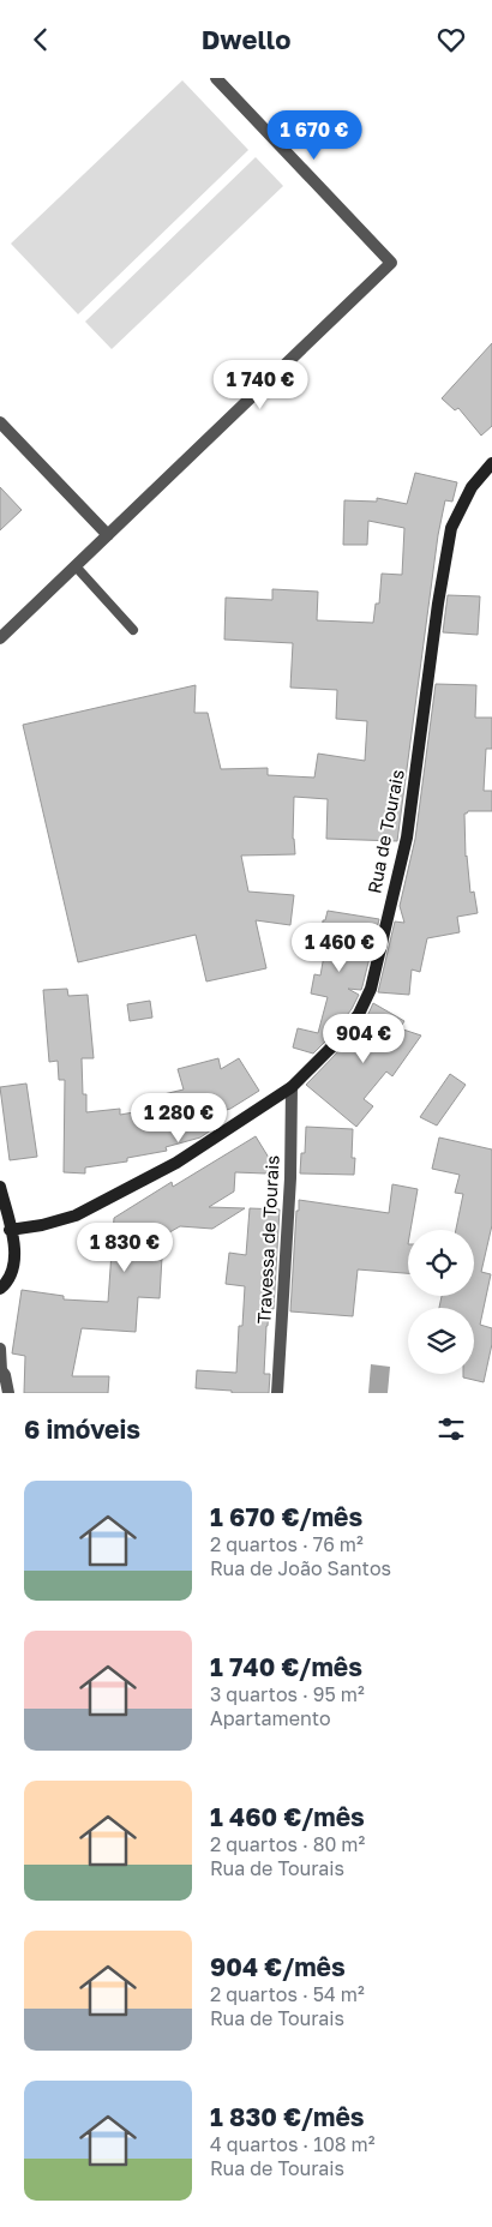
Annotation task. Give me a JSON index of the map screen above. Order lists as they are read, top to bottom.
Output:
{
  "streets": {
    "street": ["Rua de Tourais", "Travessa de Tourais"]
  },
  "crossings": [
    ["Rua de Tourais", "Travessa de Tourais"]
  ],
  "page": {
    "header": "Dwello",
    "price": [
      "1 670 €",
      "1 740 €",
      "1 460 €",
      "904 €",
      "1 280 €",
      "1 830 €"
    ],
    "heading": "6 imóveis",
    "list": [
      {
        "name": "1 670 €/mês",
        "note": "2 quartos · 76 m² · Rua de João Santos"
      },
      {
        "name": "1 740 €/mês",
        "note": "3 quartos · 95 m² · Apartamento"
      },
      {
        "name": "1 460 €/mês",
        "note": "2 quartos · 80 m² · Rua de Tourais"
      },
      {
        "name": "904 €/mês",
        "note": "2 quartos · 54 m² · Rua de Tourais"
      },
      {
        "name": "1 830 €/mês",
        "note": "4 quartos · 108 m² · Rua de Tourais"
      }
    ]
  }
}
